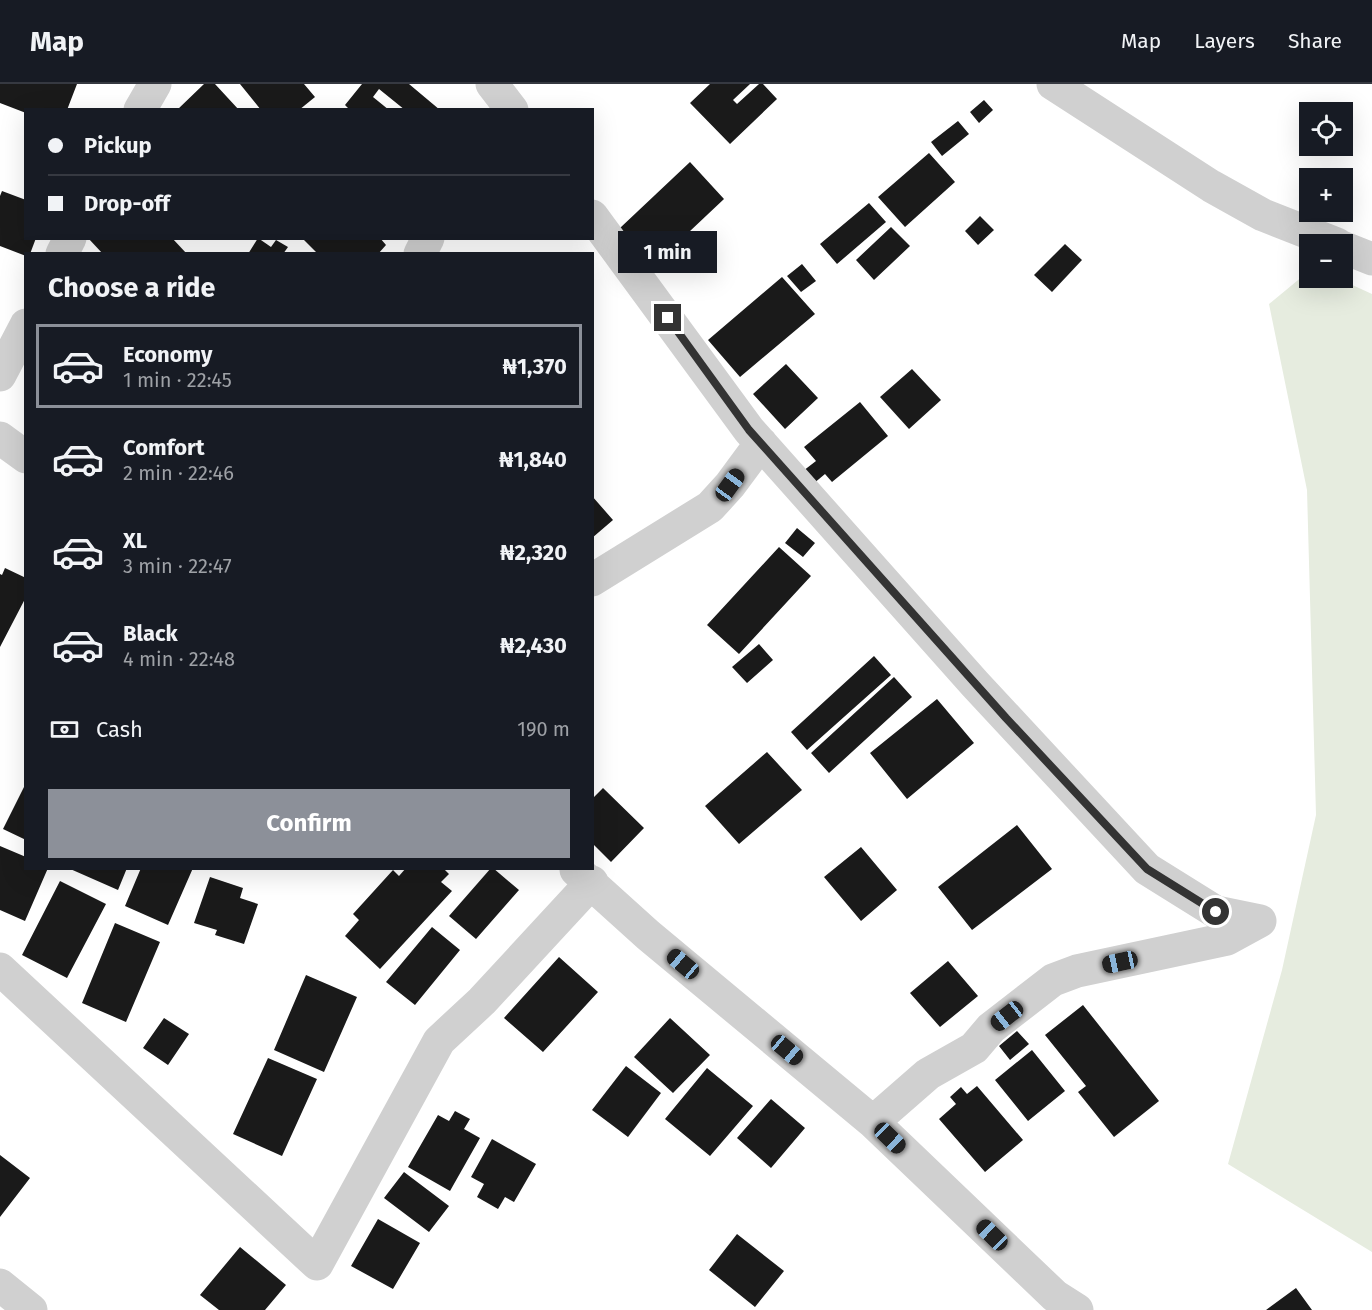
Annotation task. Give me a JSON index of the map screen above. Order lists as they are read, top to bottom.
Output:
{
  "page": {
    "header": "Map",
    "nav": ["Map", "Layers", "Share"],
    "map_buttons": ["+", "−"],
    "banner": ["Pickup", "Drop-off"],
    "bubble": "1 min",
    "heading": "Choose a ride",
    "list": [
      {
        "name": "Economy",
        "note": "1 min · 22:45",
        "value": "₦1,370"
      },
      {
        "name": "Comfort",
        "note": "2 min · 22:46",
        "value": "₦1,840"
      },
      {
        "name": "XL",
        "note": "3 min · 22:47",
        "value": "₦2,320"
      },
      {
        "name": "Black",
        "note": "4 min · 22:48",
        "value": "₦2,430"
      }
    ],
    "pay": ["Cash", "190 m"],
    "buttons": "Confirm"
  }
}
